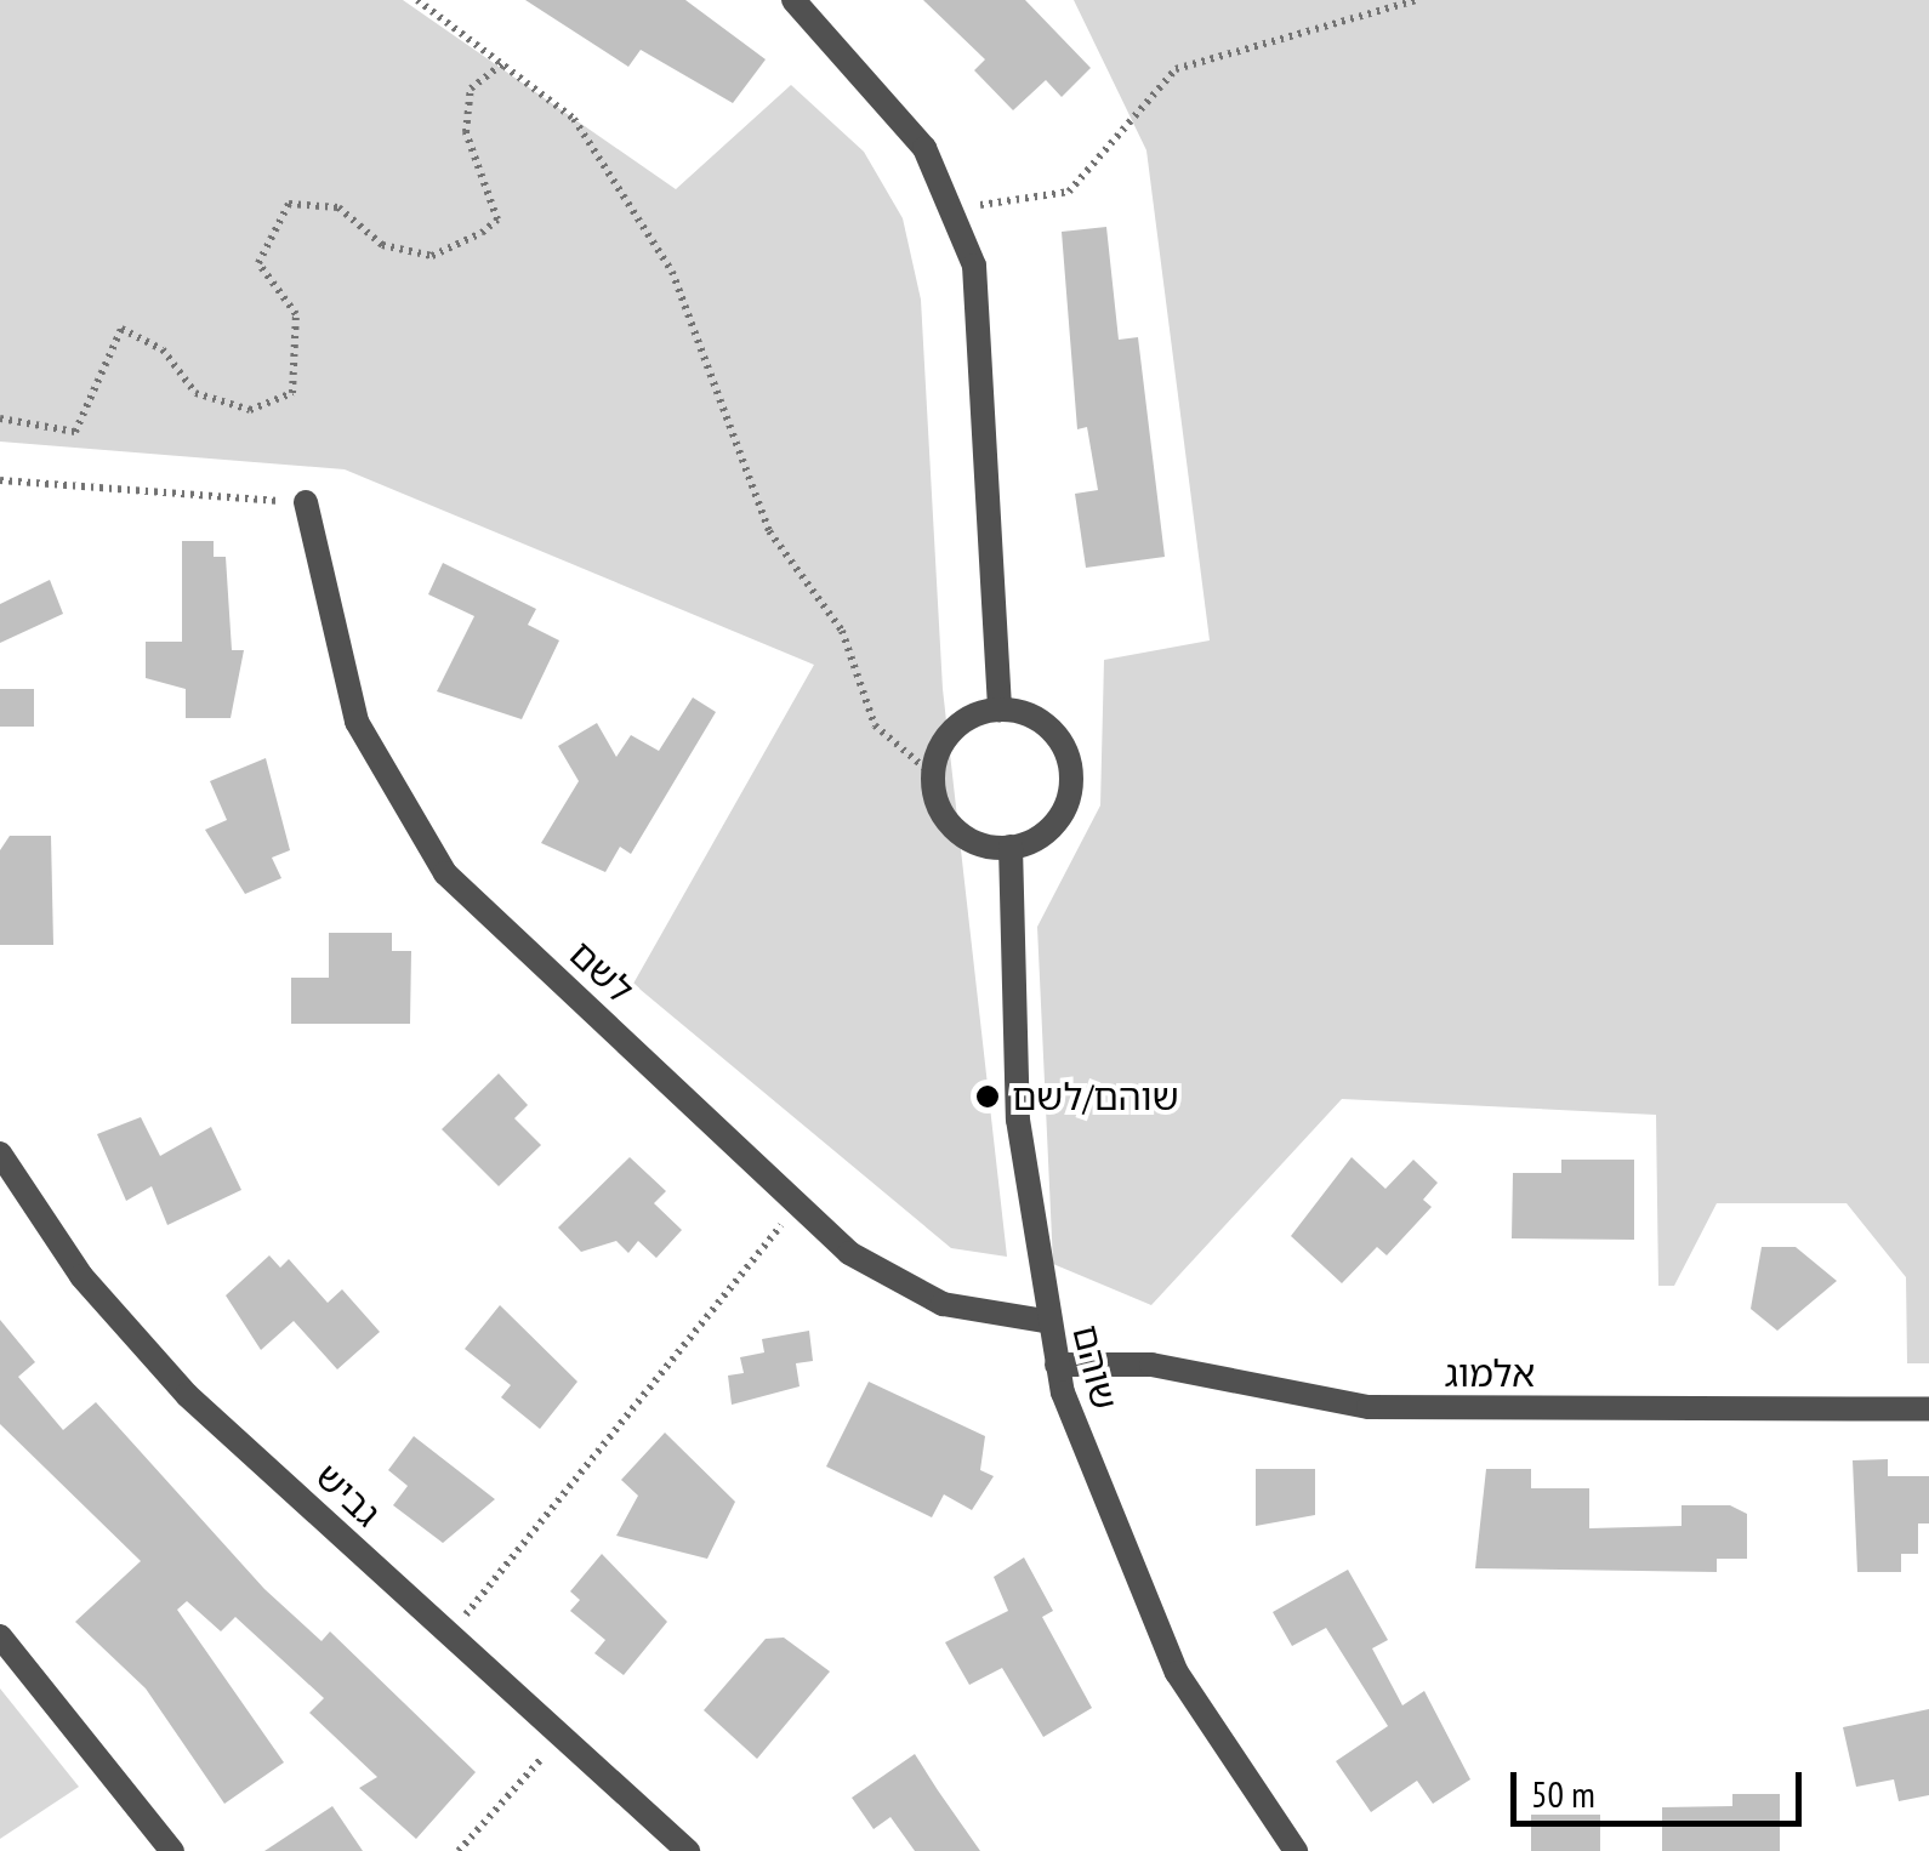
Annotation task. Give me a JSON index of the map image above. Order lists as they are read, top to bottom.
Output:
{
  "streets": {
    "street": [
      "לשם",
      "שוהם",
      "אלמוג",
      "גביש"
    ]
  },
  "crossings": [
    ["לשם", "שוהם"],
    ["שוהם", "אלמוג"]
  ],
  "places": ["שוהם/לשם"],
  "scale_bar": "50 m"
}
